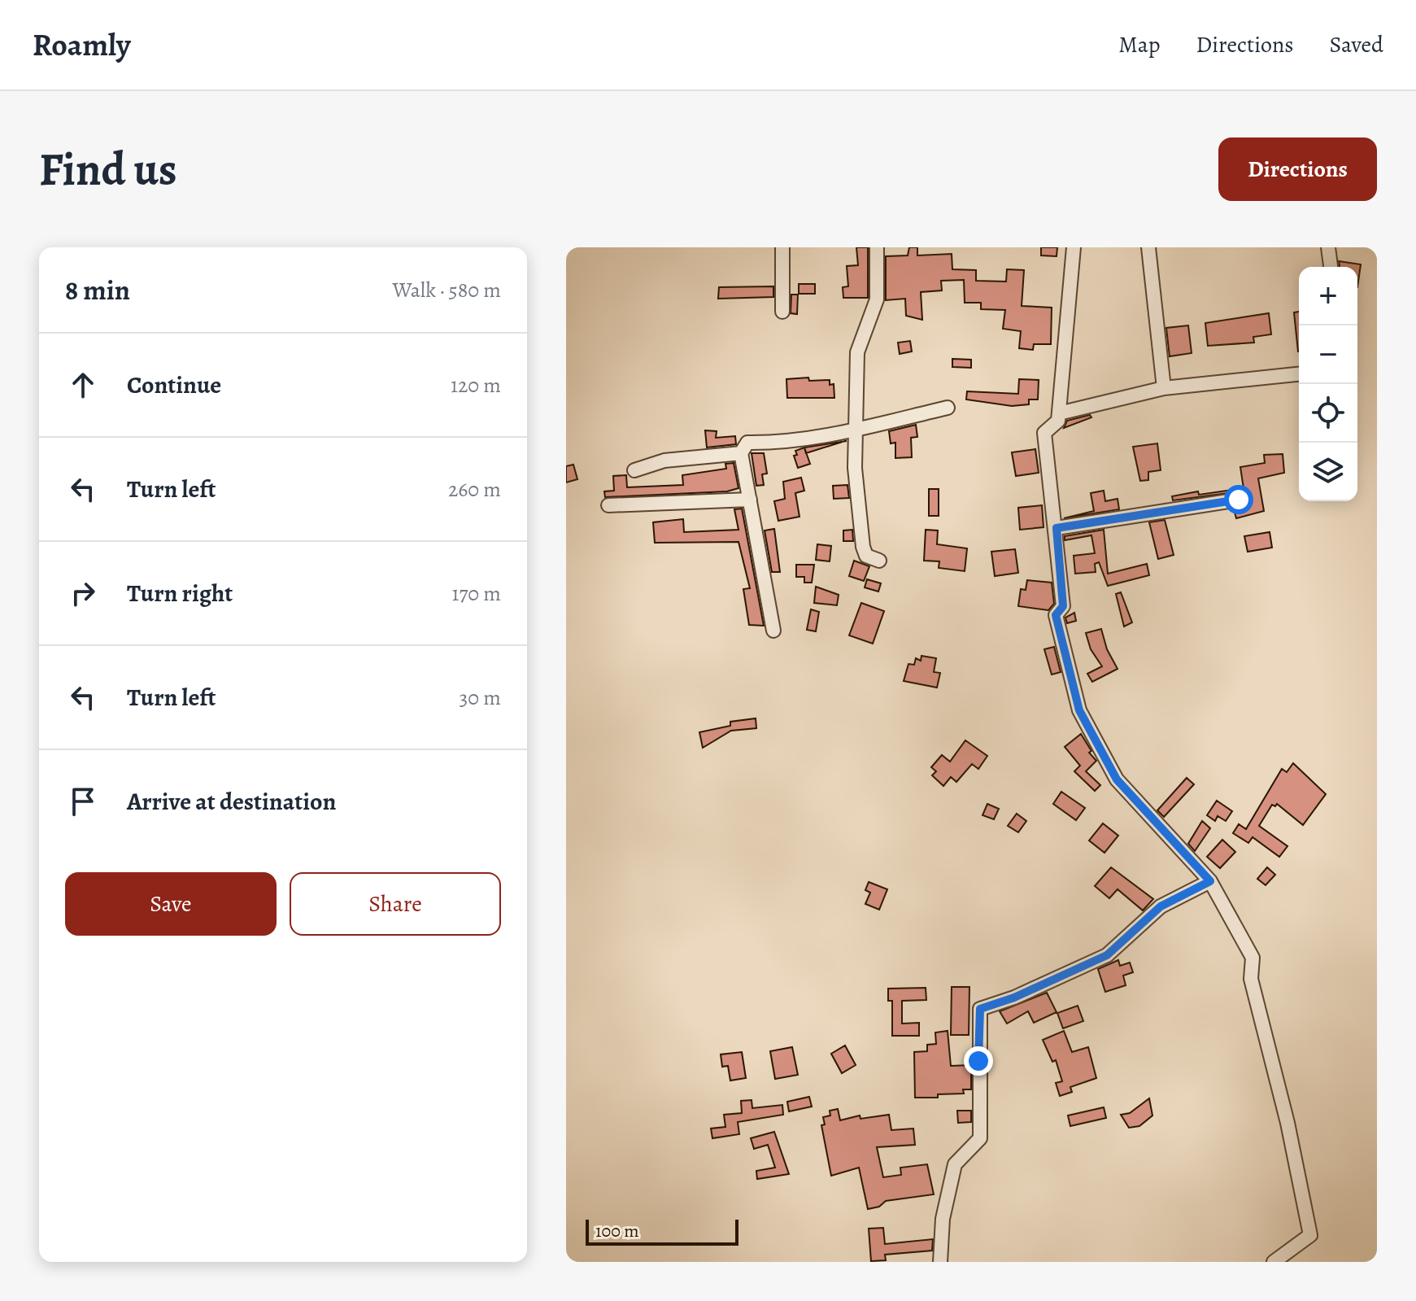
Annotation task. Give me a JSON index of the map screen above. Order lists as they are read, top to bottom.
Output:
{
  "scale_bar": "100 m",
  "page": {
    "header": "Roamly",
    "nav": ["Map", "Directions", "Saved"],
    "buttons": [
      "Directions",
      ["Save", "Share"]
    ],
    "title": "Find us",
    "heading": ["8 min", "Walk · 580 m"],
    "map_buttons": ["+", "−"],
    "list": [
      ["Continue", "120 m"],
      ["Turn left", "260 m"],
      ["Turn right", "170 m"],
      ["Turn left", "30 m"],
      "Arrive at destination"
    ],
    "scale": "100 m"
  }
}
